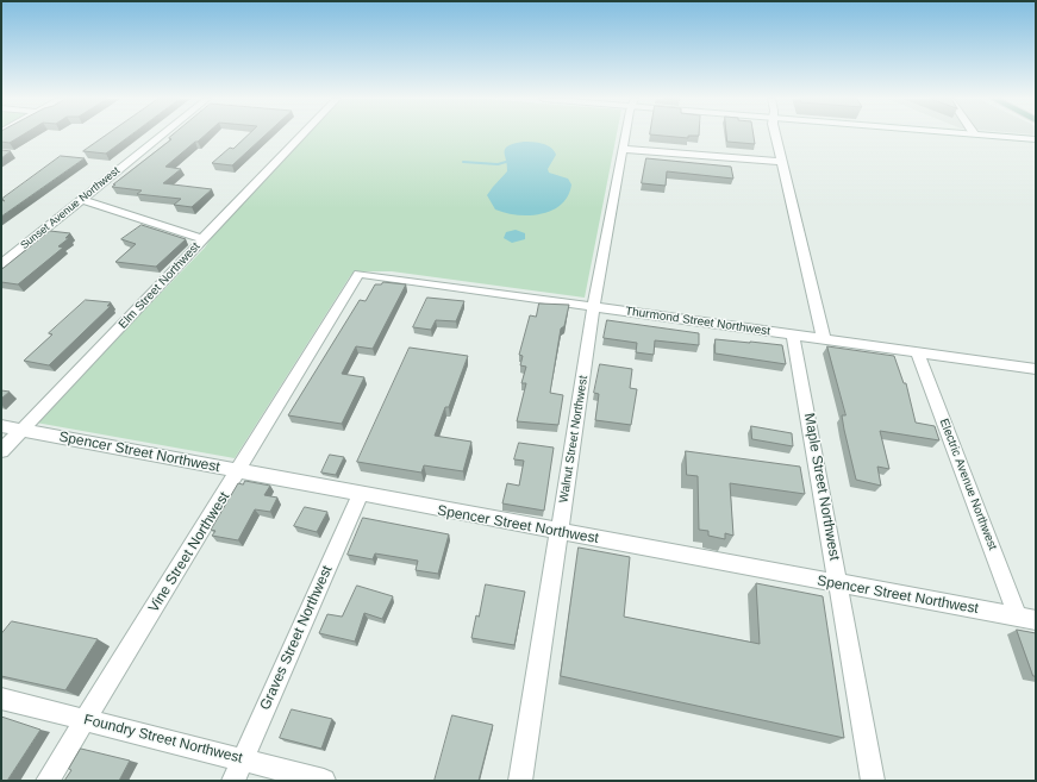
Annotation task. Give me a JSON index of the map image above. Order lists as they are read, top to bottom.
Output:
{
  "streets": {
    "street": [
      "Sunset Avenue Northwest",
      "Elm Street Northwest",
      "Thurmond Street Northwest",
      "Walnut Street Northwest",
      "Spencer Street Northwest",
      "Electric Avenue Northwest",
      "Maple Street Northwest",
      "Vine Street Northwest",
      "Graves Street Northwest",
      "Foundry Street Northwest"
    ]
  },
  "crossings": [
    ["Elm Street Northwest", "Spencer Street Northwest"],
    ["Thurmond Street Northwest", "Walnut Street Northwest"],
    ["Thurmond Street Northwest", "Electric Avenue Northwest"],
    ["Thurmond Street Northwest", "Maple Street Northwest"],
    ["Thurmond Street Northwest", "Vine Street Northwest"],
    ["Walnut Street Northwest", "Spencer Street Northwest"],
    ["Spencer Street Northwest", "Electric Avenue Northwest"],
    ["Spencer Street Northwest", "Maple Street Northwest"],
    ["Spencer Street Northwest", "Vine Street Northwest"],
    ["Spencer Street Northwest", "Graves Street Northwest"],
    ["Vine Street Northwest", "Foundry Street Northwest"],
    ["Graves Street Northwest", "Foundry Street Northwest"]
  ]
}
